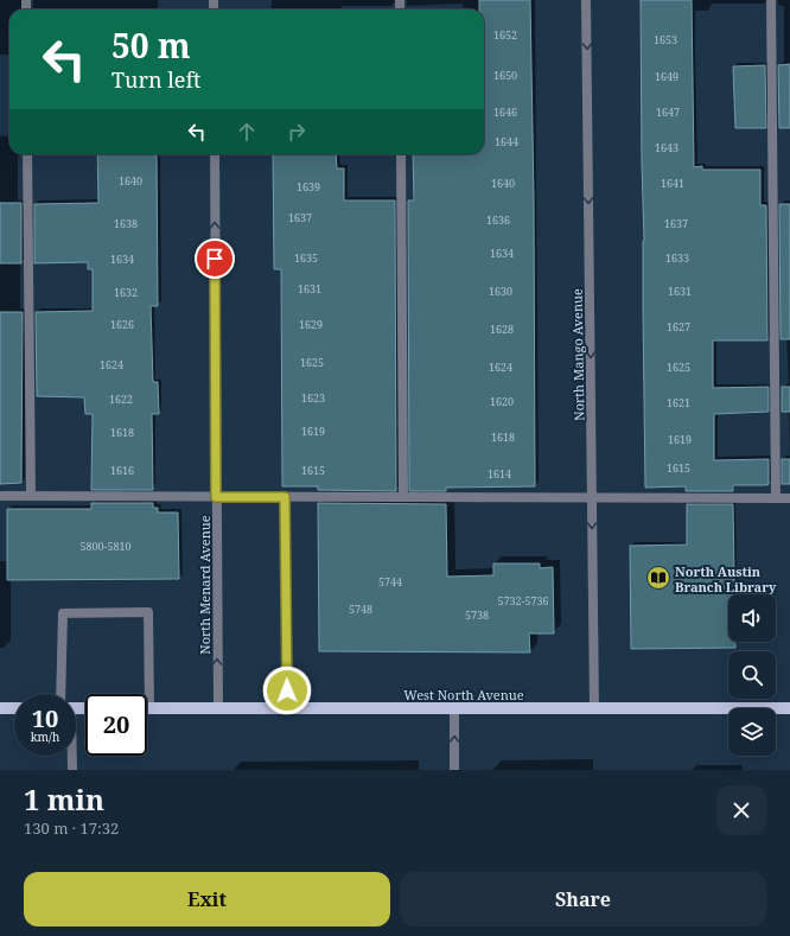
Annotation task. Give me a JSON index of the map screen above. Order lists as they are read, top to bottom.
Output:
{
  "streets": {
    "main road": ["West North Avenue"],
    "street": ["North Mango Avenue", "North Menard Avenue"]
  },
  "crossings": [
    ["North Mango Avenue", "West North Avenue"],
    ["North Menard Avenue", "West North Avenue"]
  ],
  "one_way": ["North Mango Avenue"],
  "places": {
    "library": ["North Austin Branch Library"]
  },
  "house_numbers": [
    "1652",
    "1653",
    "1650",
    "1649",
    "1646",
    "1647",
    "1644",
    "1643",
    "1640",
    "1640",
    "1641",
    "1639",
    "1637",
    "1636",
    "1638",
    "1637",
    "1634",
    "1635",
    "1633",
    "1634",
    "1631",
    "1630",
    "1631",
    "1632",
    "1626",
    "1629",
    "1627",
    "1628",
    "1625",
    "1624",
    "1624",
    "1625",
    "1623",
    "1622",
    "1620",
    "1621",
    "1619",
    "1618",
    "1618",
    "1619",
    "1615",
    "1616",
    "1615",
    "1614",
    "5800-5810",
    "5744",
    "5732-5736",
    "5748",
    "5738"
  ],
  "page": {
    "turn": ["50 m", "Turn left"],
    "speed": "10 km/h",
    "limit": "20",
    "heading": ["1 min", "130 m · 17:32"],
    "buttons": ["Exit", "Share"]
  }
}
